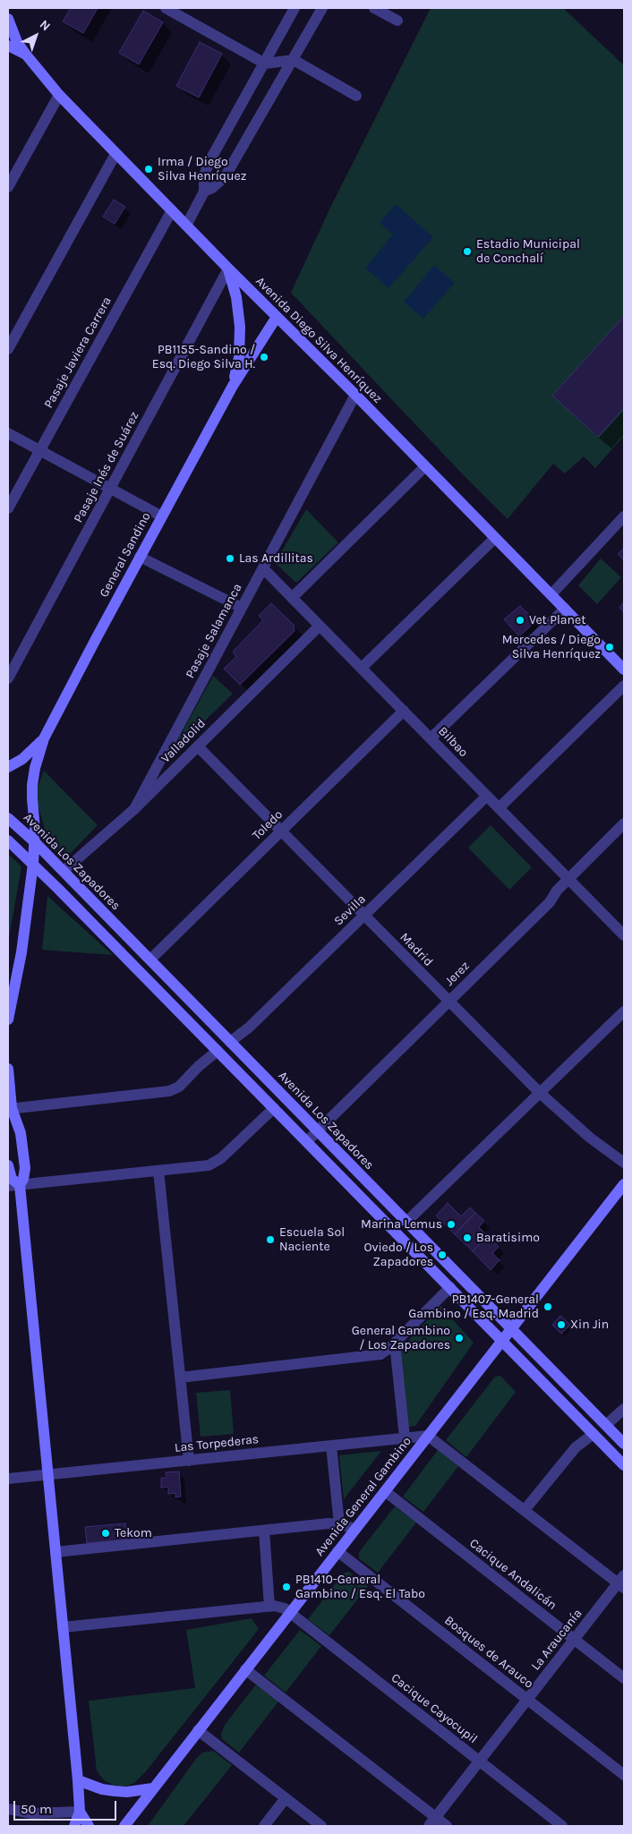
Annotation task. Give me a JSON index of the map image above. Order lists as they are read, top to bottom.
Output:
{
  "streets": {
    "main road": [
      "Avenida Diego Silva Henríquez",
      "General Sandino",
      "Avenida Los Zapadores",
      "Avenida General Gambino"
    ],
    "street": [
      "Pasaje Javiera Carrera",
      "Pasaje Inés de Suárez",
      "Pasaje Salamanca",
      "Valladolid",
      "Bilbao",
      "Toledo",
      "Sevilla",
      "Madrid",
      "Jerez",
      "Las Torpederas",
      "Cacique Andalicán",
      "La Araucanía",
      "Bosques de Arauco",
      "Cacique Cayocupil"
    ]
  },
  "crossings": [
    ["Avenida Diego Silva Henríquez", "Pasaje Javiera Carrera"],
    ["Avenida Diego Silva Henríquez", "Pasaje Inés de Suárez"],
    ["Avenida Diego Silva Henríquez", "General Sandino"],
    ["Avenida Diego Silva Henríquez", "Pasaje Salamanca"],
    ["Pasaje Inés de Suárez", "General Sandino"],
    ["General Sandino", "Avenida Los Zapadores"],
    ["Pasaje Salamanca", "Valladolid"],
    ["Pasaje Salamanca", "Bilbao"],
    ["Valladolid", "Bilbao"],
    ["Valladolid", "Avenida Los Zapadores"],
    ["Valladolid", "Madrid"],
    ["Bilbao", "Toledo"],
    ["Bilbao", "Sevilla"],
    ["Bilbao", "Jerez"],
    ["Toledo", "Avenida Los Zapadores"],
    ["Toledo", "Madrid"],
    ["Avenida Los Zapadores", "Sevilla"],
    ["Avenida Los Zapadores", "Jerez"],
    ["Avenida Los Zapadores", "Avenida General Gambino"],
    ["Sevilla", "Madrid"],
    ["Madrid", "Jerez"],
    ["Las Torpederas", "Avenida General Gambino"],
    ["Avenida General Gambino", "Cacique Andalicán"],
    ["Avenida General Gambino", "Bosques de Arauco"],
    ["Avenida General Gambino", "Cacique Cayocupil"],
    ["Cacique Andalicán", "La Araucanía"],
    ["La Araucanía", "Bosques de Arauco"],
    ["La Araucanía", "Cacique Cayocupil"]
  ],
  "places": [
    "Irma / Diego Silva Henríquez",
    "Estadio Municipal de Conchalí",
    "PB1155-Sandino / Esq. Diego Silva H.",
    "Las Ardillitas",
    "Vet Planet",
    "Mercedes / Diego Silva Henríquez",
    "Marina Lemus",
    "Baratisimo",
    "Escuela Sol Naciente",
    "Oviedo / Los Zapadores",
    "PB1407-General Gambino / Esq. Madrid",
    "Xin Jin",
    "General Gambino / Los Zapadores",
    "Tekom",
    "PB1410-General Gambino / Esq. El Tabo"
  ],
  "scale_bar": "50 m",
  "north": "top right"
}
